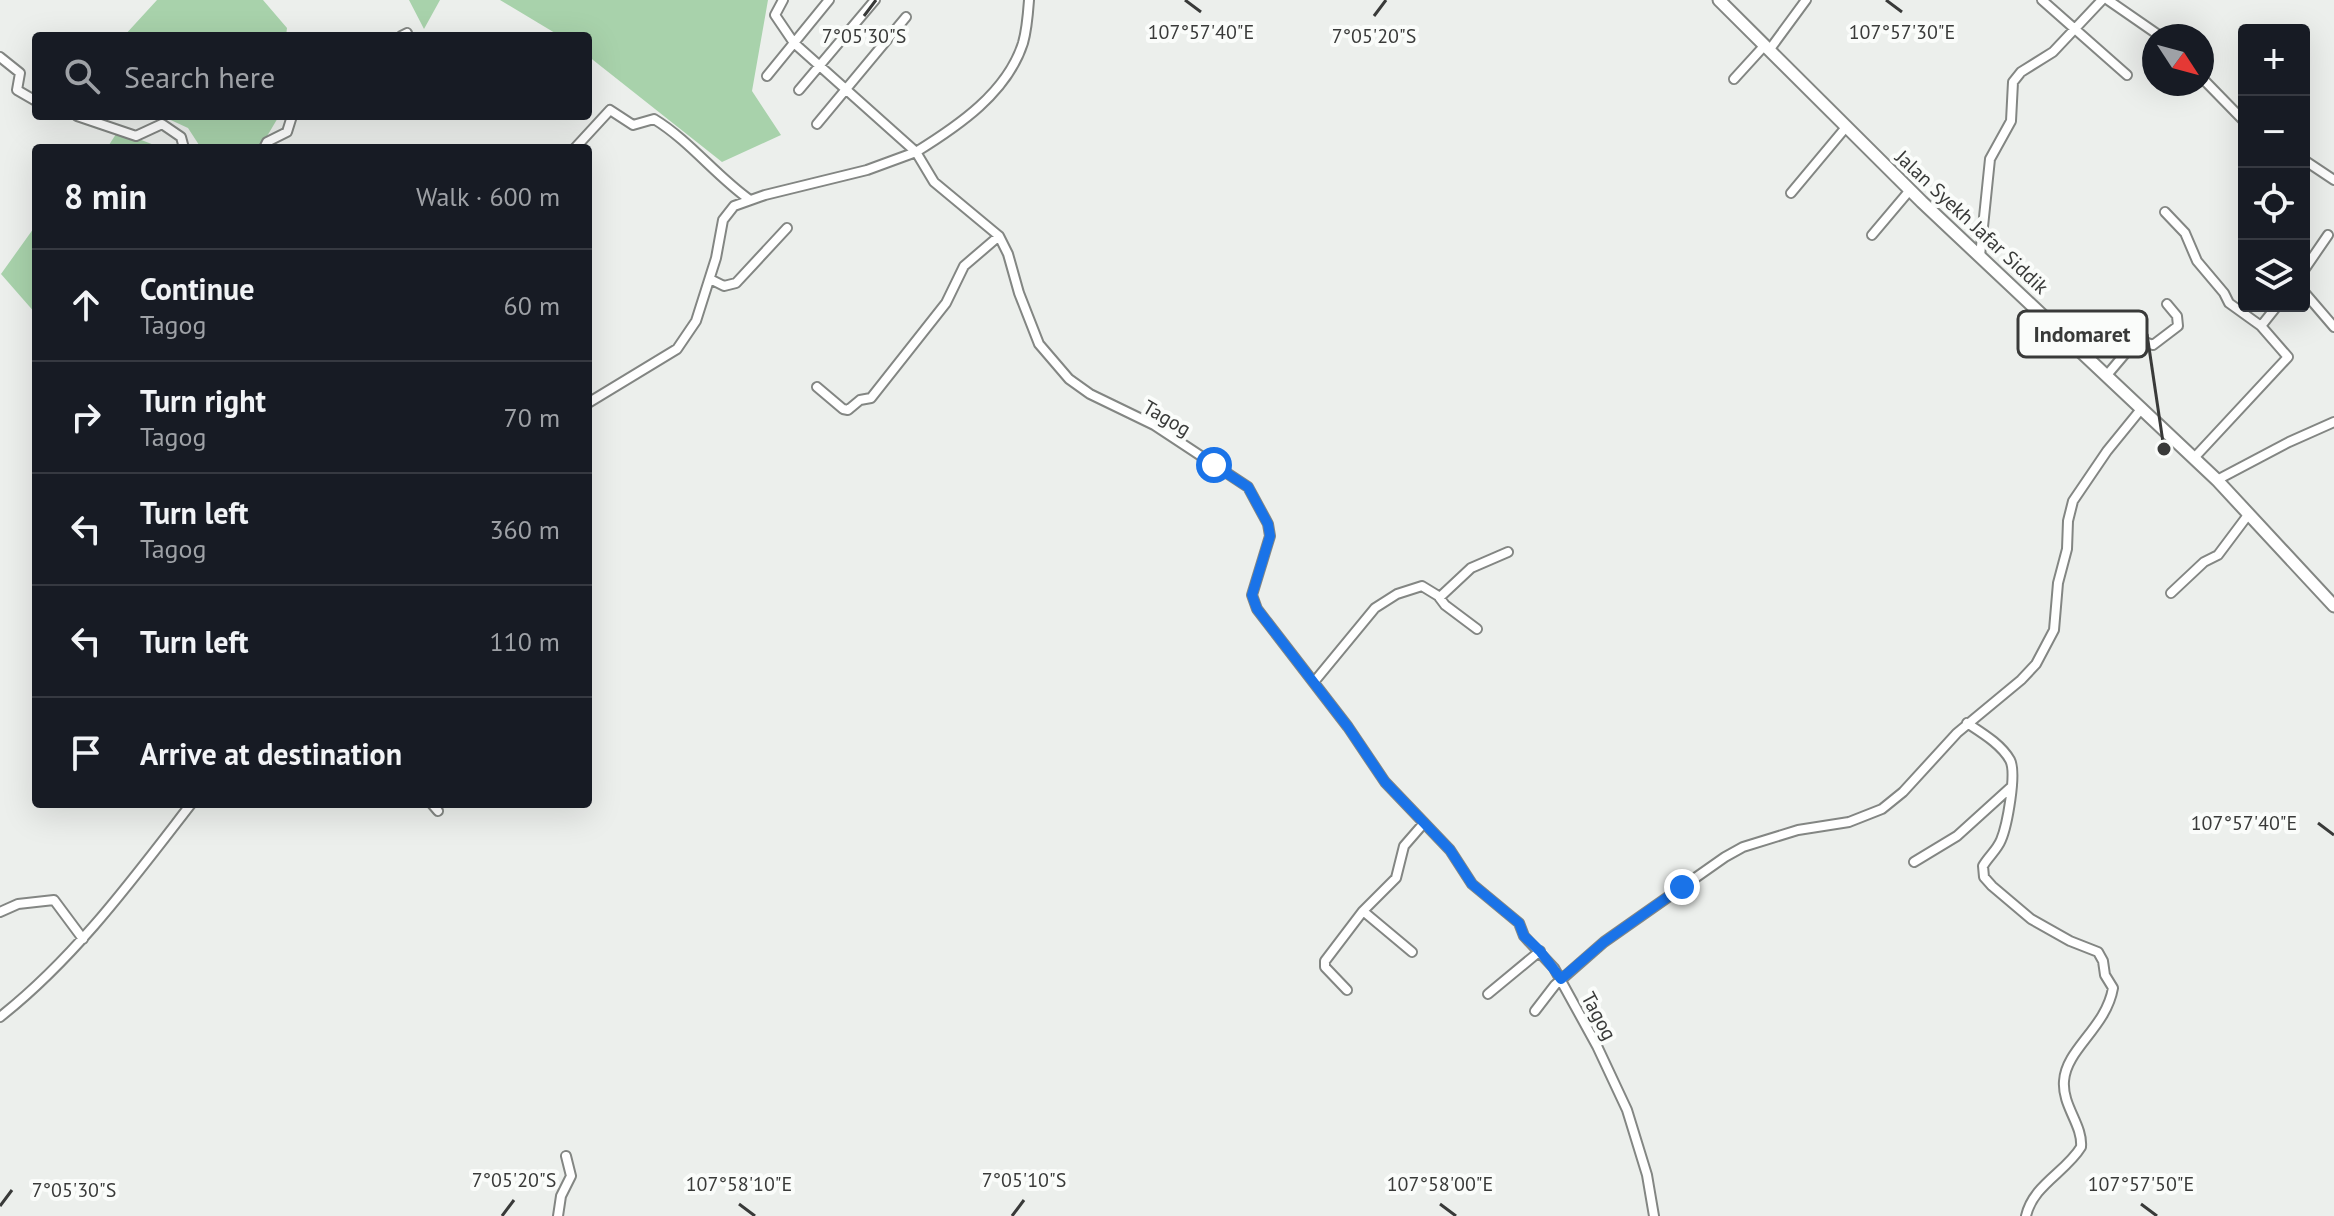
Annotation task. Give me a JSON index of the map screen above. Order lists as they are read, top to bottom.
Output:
{
  "streets": {
    "main road": ["Jalan Syekh Jafar Siddik"],
    "street": ["Tagog"]
  },
  "places": ["Indomaret"],
  "north": "bottom right",
  "page": {
    "map_buttons": ["+", "−"],
    "search": "Search here",
    "heading": ["8 min", "Walk · 600 m"],
    "list": [
      ["Continue", "Tagog", "60 m"],
      ["Turn right", "Tagog", "70 m"],
      ["Turn left", "Tagog", "360 m"],
      ["Turn left", "110 m"],
      "Arrive at destination"
    ]
  },
  "coordinates": [
    "107°57'40\"E",
    "107°57'30\"E",
    "7°05'30\"S",
    "7°05'20\"S",
    "7°05'10\"S",
    "107°58'10\"E",
    "107°58'00\"E",
    "107°57'50\"E"
  ]
}
